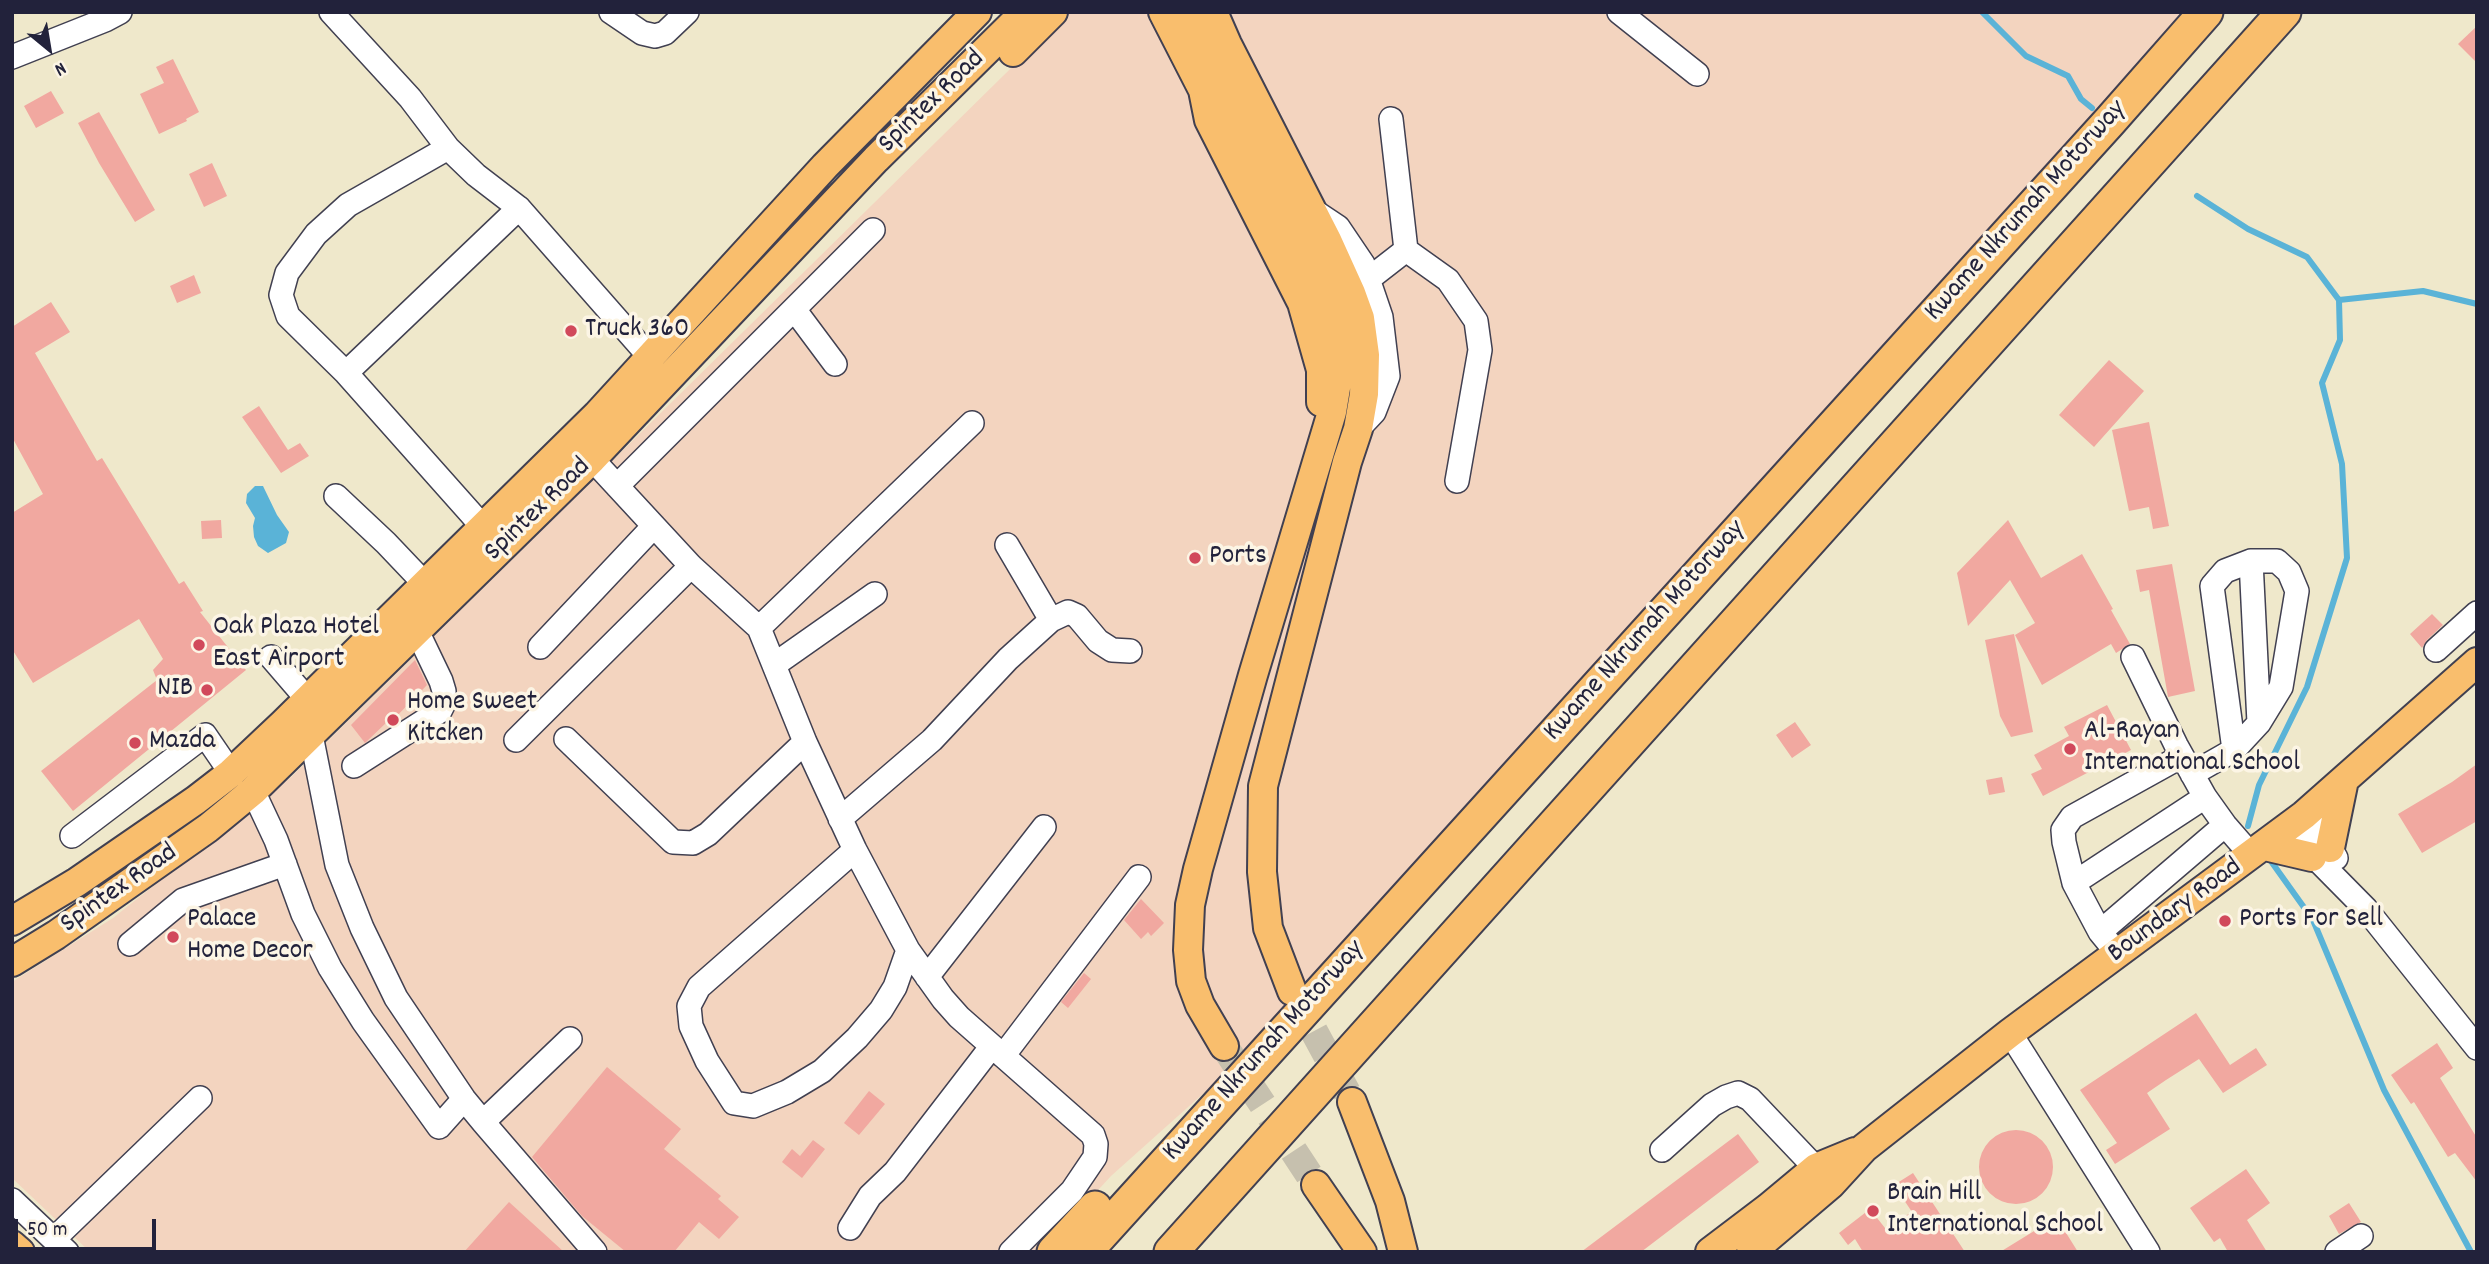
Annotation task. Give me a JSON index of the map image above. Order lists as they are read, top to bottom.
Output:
{
  "streets": {
    "highway": ["Kwame Nkrumah Motorway"],
    "main road": ["Spintex Road", "Boundary Road"]
  },
  "places": [
    "Truck 360",
    "Ports",
    "Oak Plaza Hotel East Airport",
    "NIB",
    "Home Sweet Kitcken",
    "Mazda",
    "Al-Rayan International School",
    "Ports For Sell",
    "Palace Home Decor",
    "Brain Hill International School"
  ],
  "scale_bar": "50 m",
  "north": "bottom right"
}
